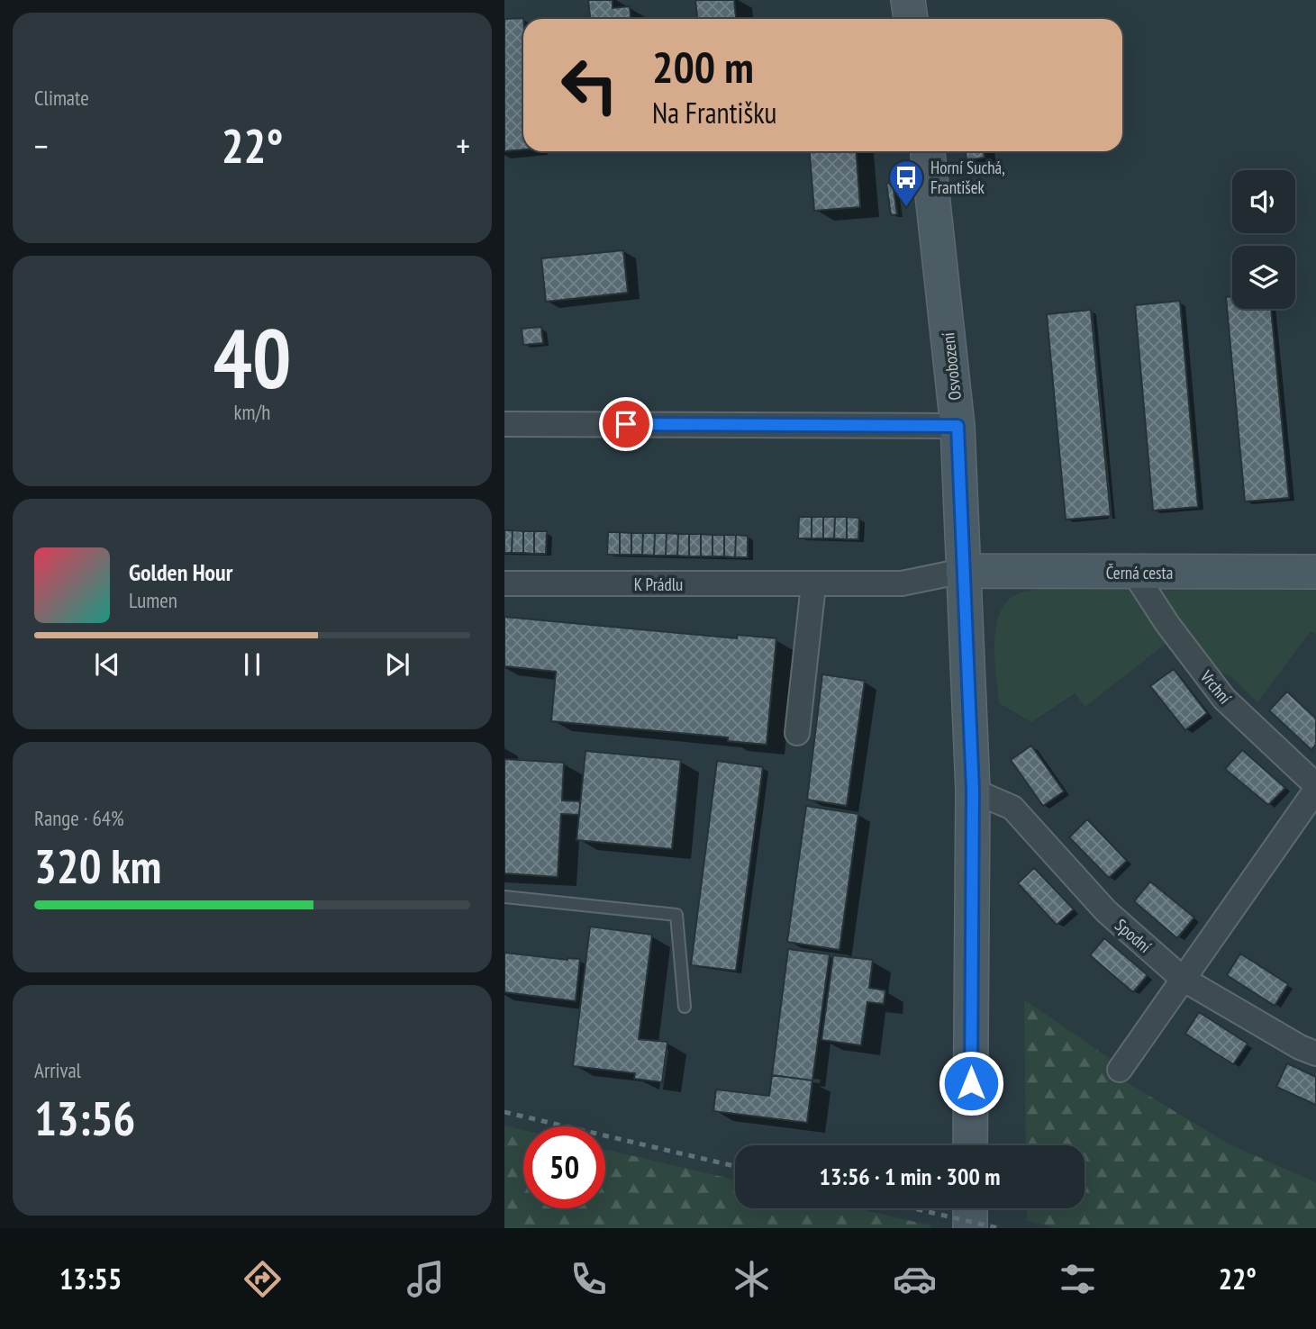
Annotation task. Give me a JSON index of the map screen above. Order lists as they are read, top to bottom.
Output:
{
  "streets": {
    "main road": ["Osvobození", "Černá cesta"],
    "street": ["K Prádlu", "Vrchní", "Spodní"]
  },
  "crossings": [
    ["Osvobození", "Černá cesta"],
    ["Osvobození", "K Prádlu"],
    ["Osvobození", "Spodní"],
    ["Černá cesta", "K Prádlu"],
    ["Černá cesta", "Vrchní"]
  ],
  "places": {
    "bus stop": ["Horní Suchá, František"]
  },
  "page": {
    "tile": [
      "Climate",
      ["40", "km/h"],
      ["Range · 64%", "320 km"],
      ["Arrival", "13:56"]
    ],
    "turn": ["200 m", "Na Františku"],
    "heat": ["−", "22°", "+"],
    "song": ["Golden Hour", "Lumen"],
    "limit": "50",
    "trip": "13:56 · 1 min · 300 m",
    "tabs": ["13:55", "22°"]
  }
}
